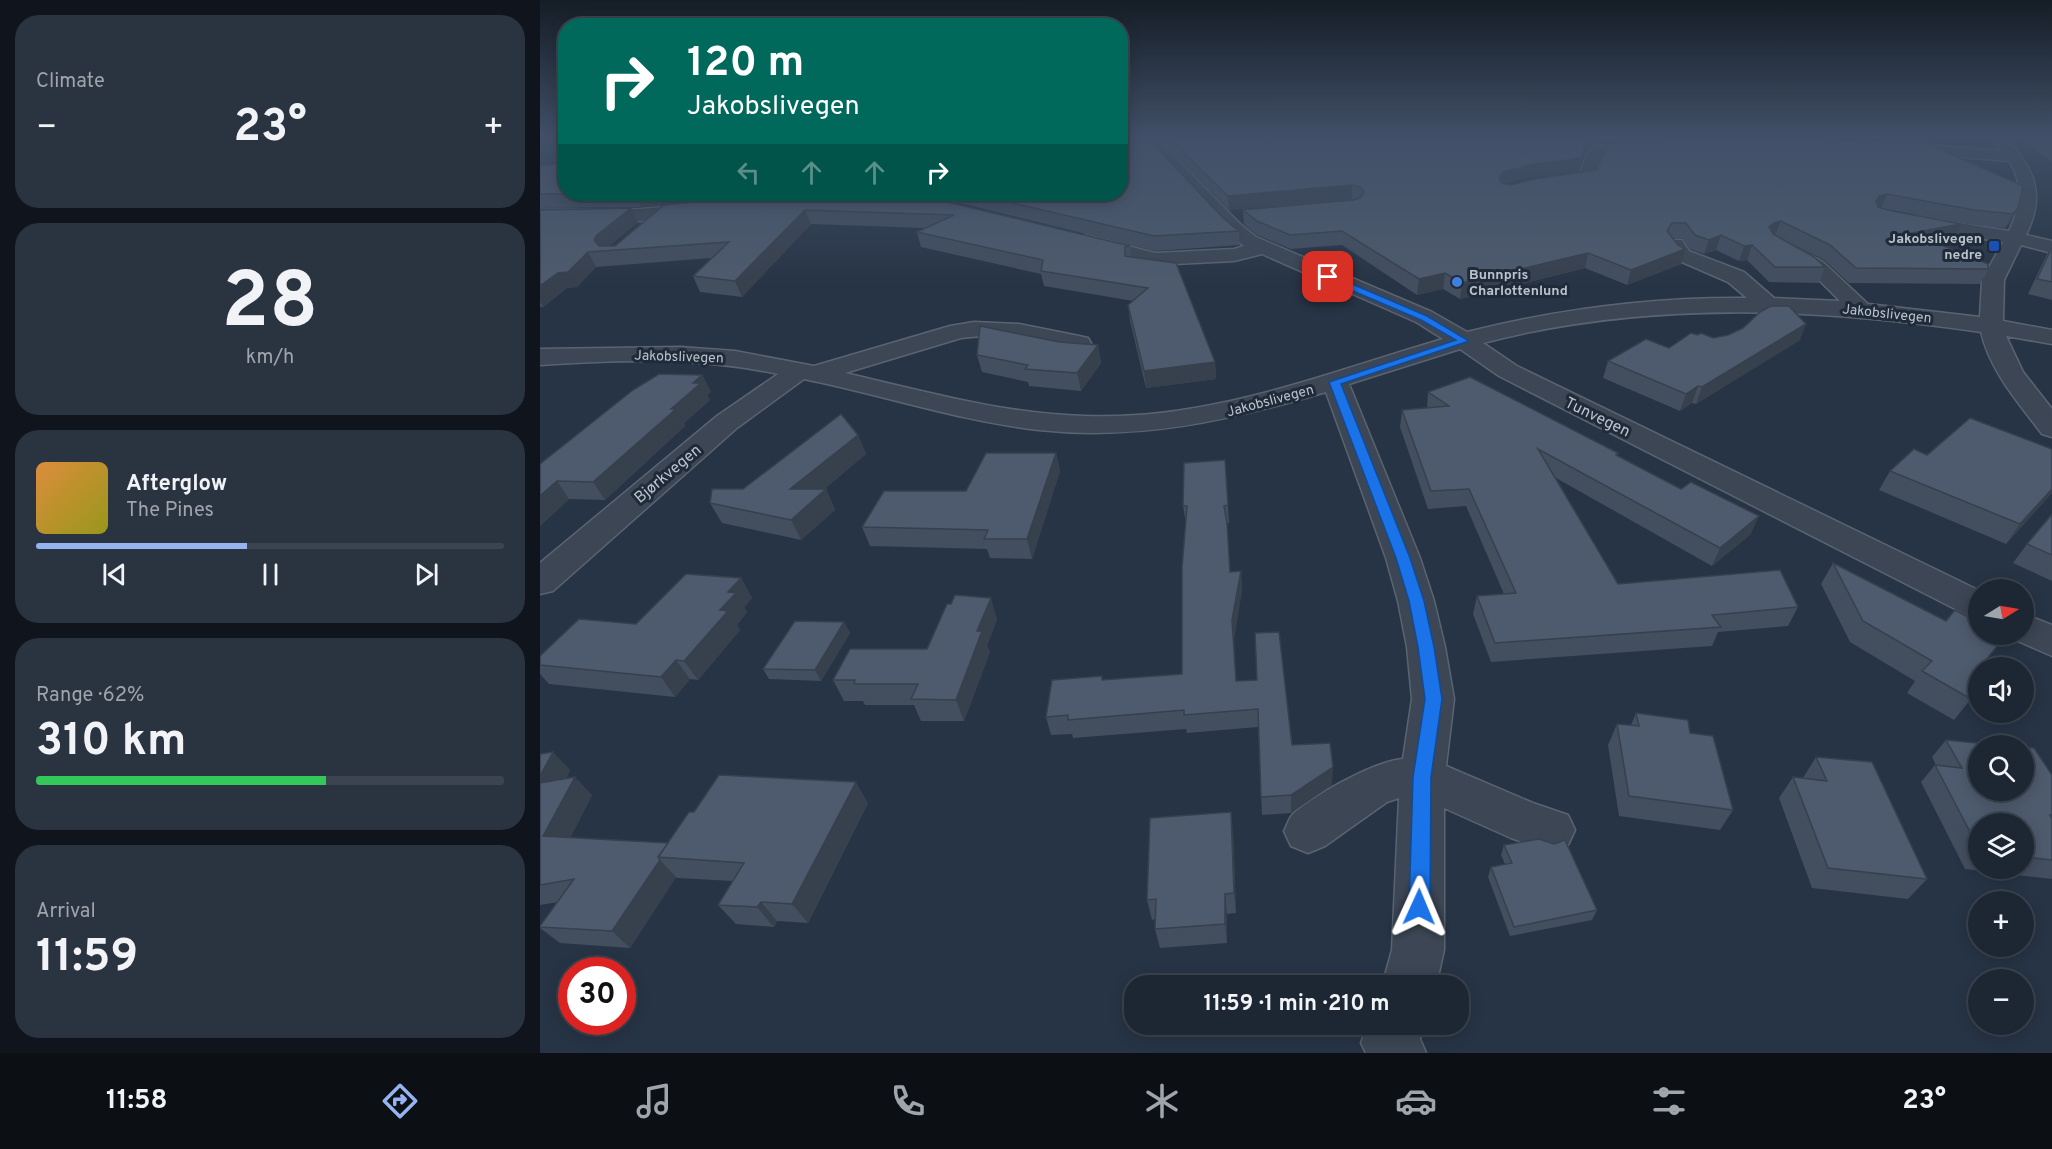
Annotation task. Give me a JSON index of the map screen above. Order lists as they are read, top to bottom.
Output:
{
  "streets": {
    "street": ["Jakobslivegen", "Tunvegen", "Bjørkvegen"]
  },
  "crossings": [
    ["Jakobslivegen", "Tunvegen"],
    ["Jakobslivegen", "Bjørkvegen"]
  ],
  "places": {
    "transit": ["Jakobslivegen nedre"],
    "other": ["Bunnpris Charlottenlund"]
  },
  "north": "right",
  "page": {
    "tile": [
      "Climate",
      ["28", "km/h"],
      ["Range · 62%", "310 km"],
      ["Arrival", "11:59"]
    ],
    "turn": ["120 m", "Jakobslivegen"],
    "heat": ["−", "23°", "+"],
    "song": ["Afterglow", "The Pines"],
    "map_buttons": ["+", "−"],
    "limit": "30",
    "trip": "11:59 · 1 min · 210 m",
    "tabs": ["11:58", "23°"]
  }
}
